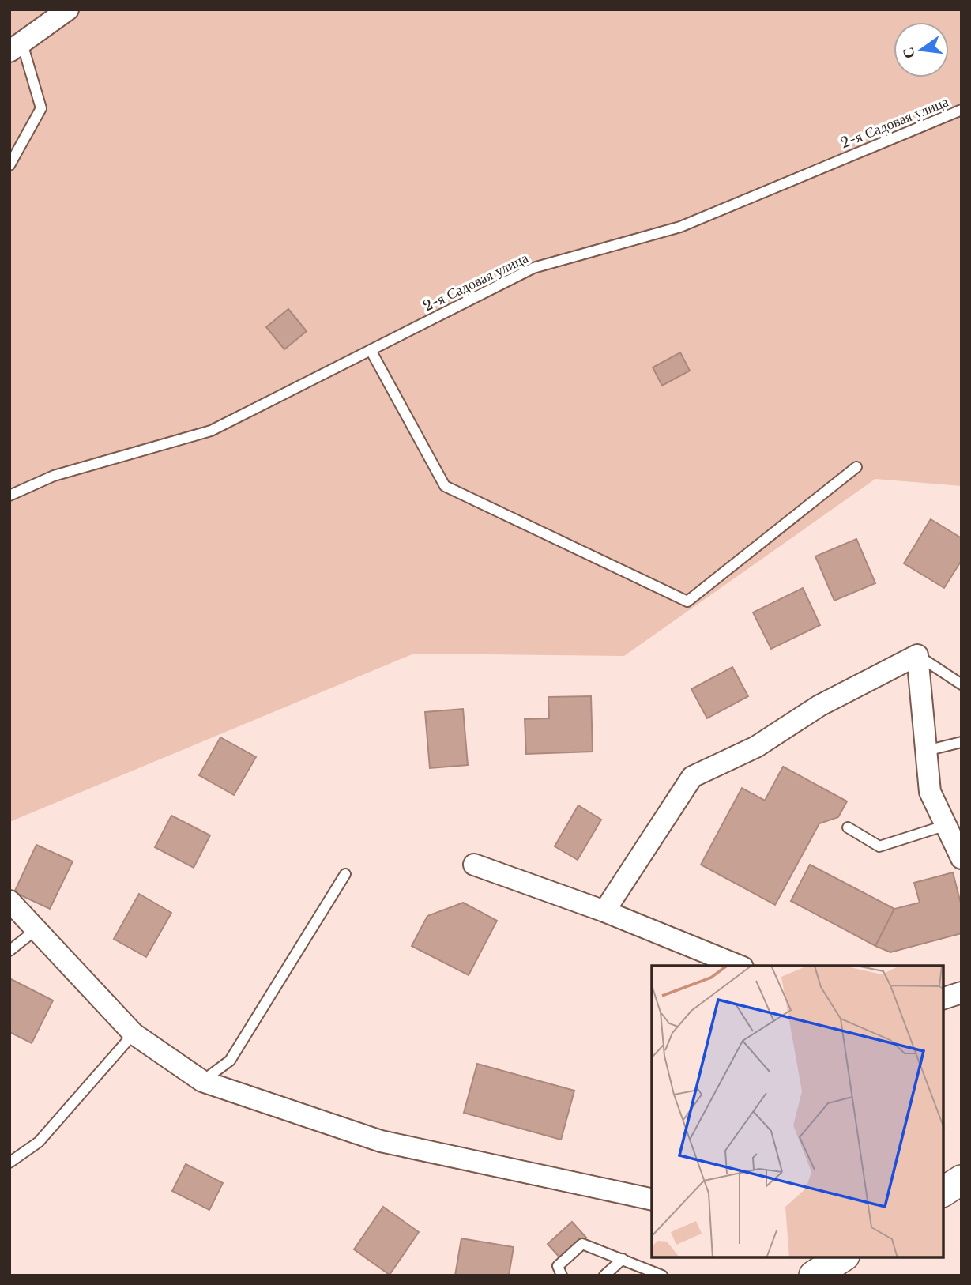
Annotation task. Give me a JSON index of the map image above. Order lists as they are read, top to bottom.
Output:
{
  "streets": {
    "lane": ["2-я Садовая улица"]
  },
  "north": "left"
}
